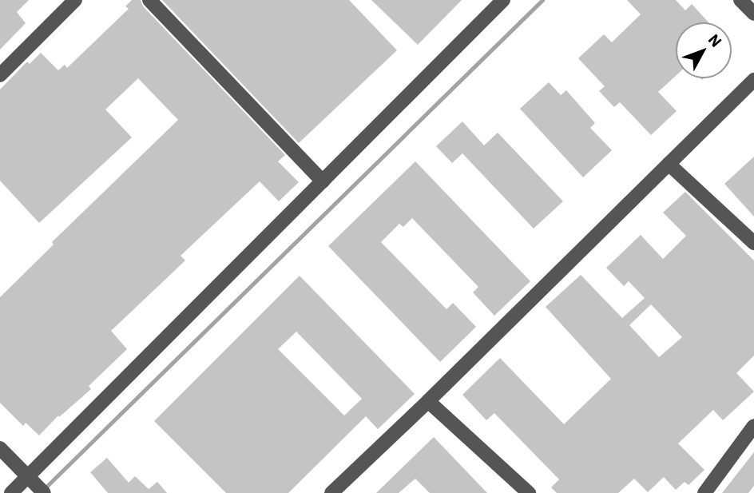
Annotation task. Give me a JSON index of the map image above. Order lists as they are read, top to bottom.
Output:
{
  "north": "top right"
}
